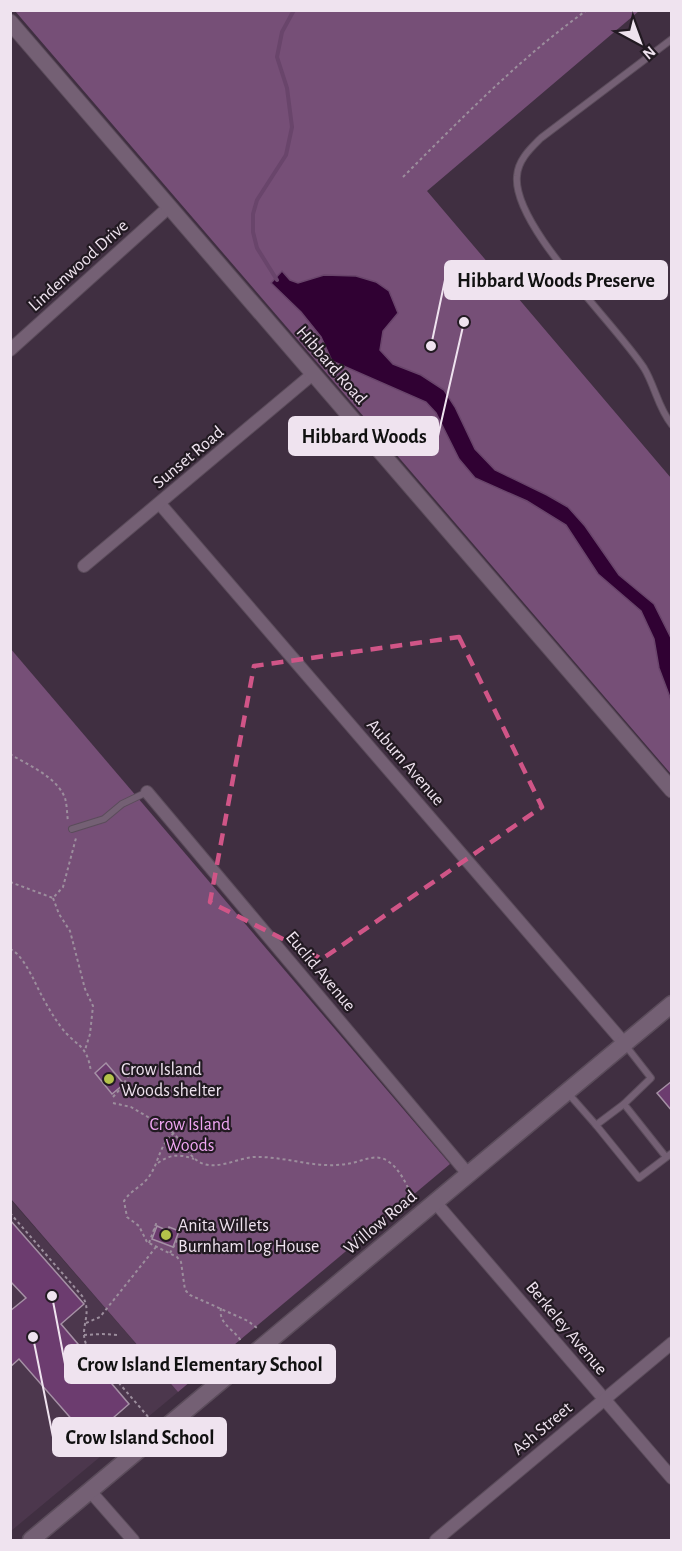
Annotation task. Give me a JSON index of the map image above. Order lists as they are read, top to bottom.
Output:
{
  "streets": {
    "main road": ["Willow Road"],
    "street": [
      "Lindenwood Drive",
      "Hibbard Road",
      "Sunset Road",
      "Auburn Avenue",
      "Euclid Avenue",
      "Berkeley Avenue",
      "Ash Street"
    ]
  },
  "crossings": [
    ["Lindenwood Drive", "Hibbard Road"],
    ["Hibbard Road", "Sunset Road"],
    ["Sunset Road", "Auburn Avenue"],
    ["Auburn Avenue", "Willow Road"],
    ["Euclid Avenue", "Willow Road"],
    ["Willow Road", "Berkeley Avenue"],
    ["Berkeley Avenue", "Ash Street"]
  ],
  "parks": ["Crow Island Woods"],
  "places": [
    "Hibbard Woods",
    "Hibbard Woods Preserve",
    "Crow Island Woods shelter",
    "Anita Willets Burnham Log House",
    "Crow Island Elementary School",
    "Crow Island School"
  ],
  "north": "bottom right"
}
